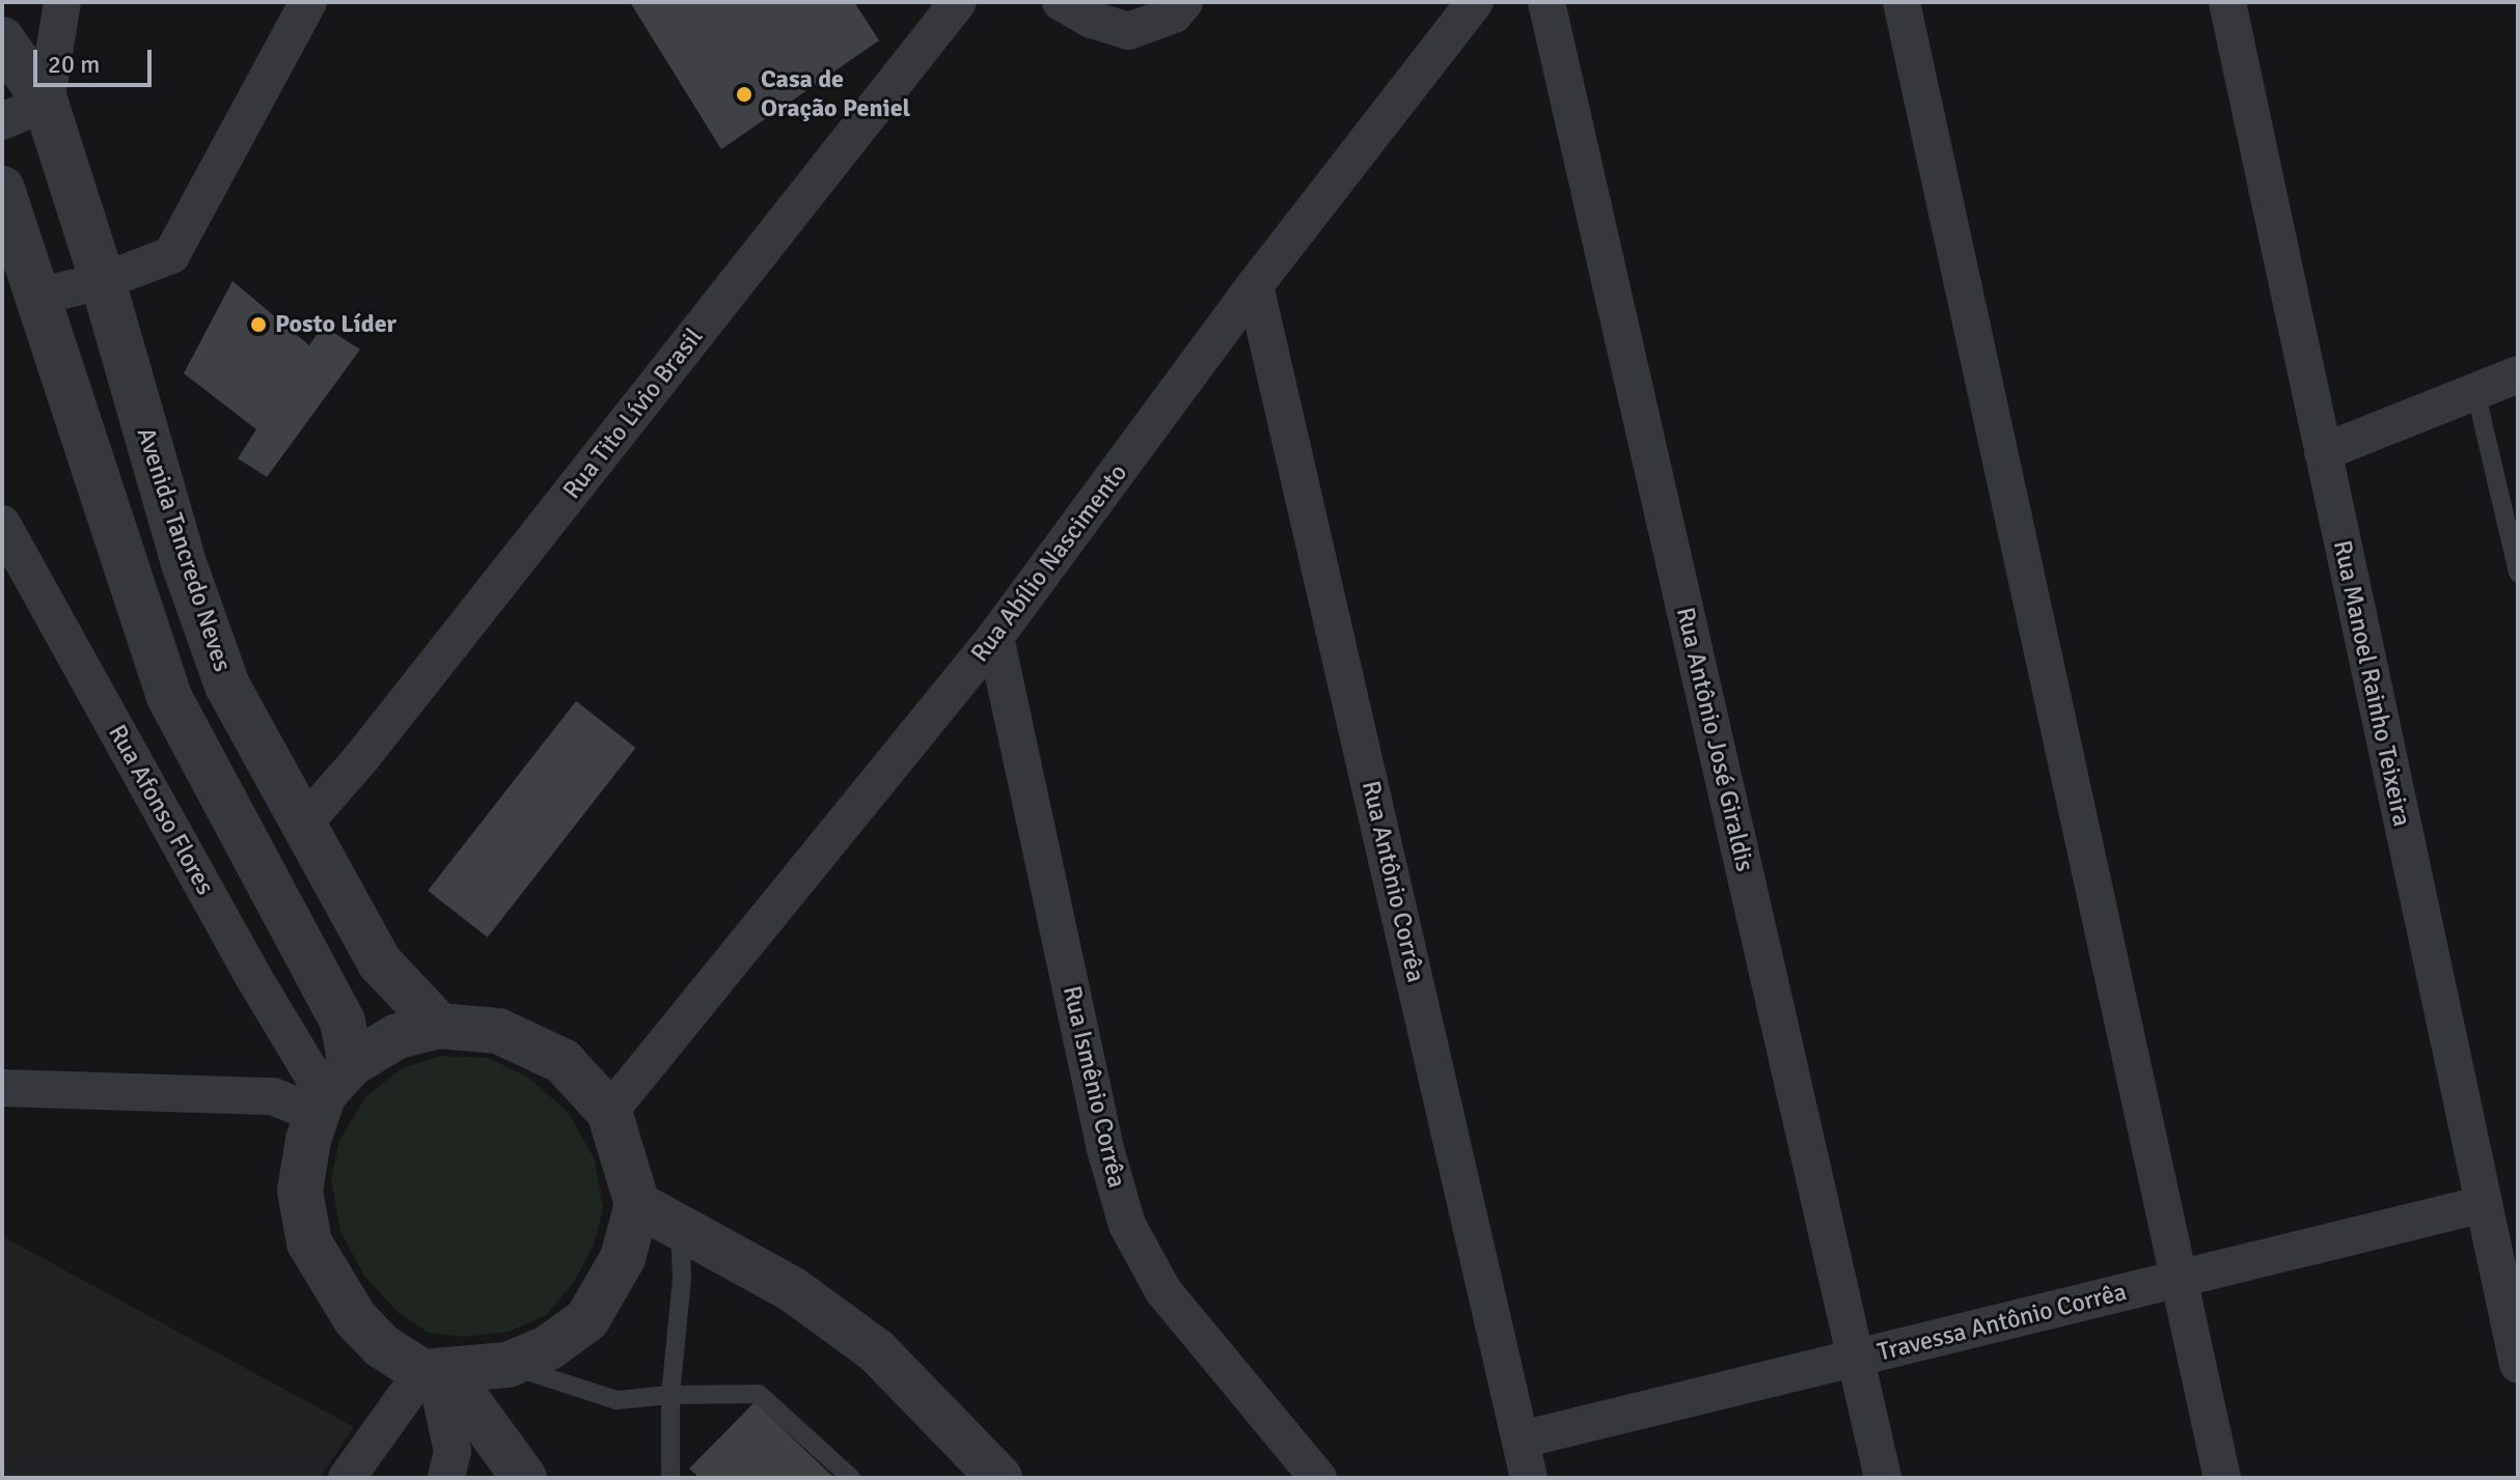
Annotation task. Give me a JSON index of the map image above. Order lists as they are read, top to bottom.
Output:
{
  "streets": {
    "street": [
      "Rua Tito Lívio Brasil",
      "Avenida Tancredo Neves",
      "Rua Abílio Nascimento",
      "Rua Manoel Rainho Teixeira",
      "Rua Antônio José Giraldis",
      "Rua Afonso Flores",
      "Rua Antônio Corrêa",
      "Rua Ismênio Corrêa",
      "Travessa Antônio Corrêa"
    ]
  },
  "crossings": [
    ["Rua Tito Lívio Brasil", "Avenida Tancredo Neves"],
    ["Rua Abílio Nascimento", "Rua Antônio Corrêa"],
    ["Rua Abílio Nascimento", "Rua Ismênio Corrêa"],
    ["Rua Manoel Rainho Teixeira", "Travessa Antônio Corrêa"],
    ["Rua Antônio José Giraldis", "Travessa Antônio Corrêa"],
    ["Rua Antônio Corrêa", "Travessa Antônio Corrêa"]
  ],
  "places": ["Casa de Oração Peniel", "Posto Líder"],
  "scale_bar": "20 m"
}
